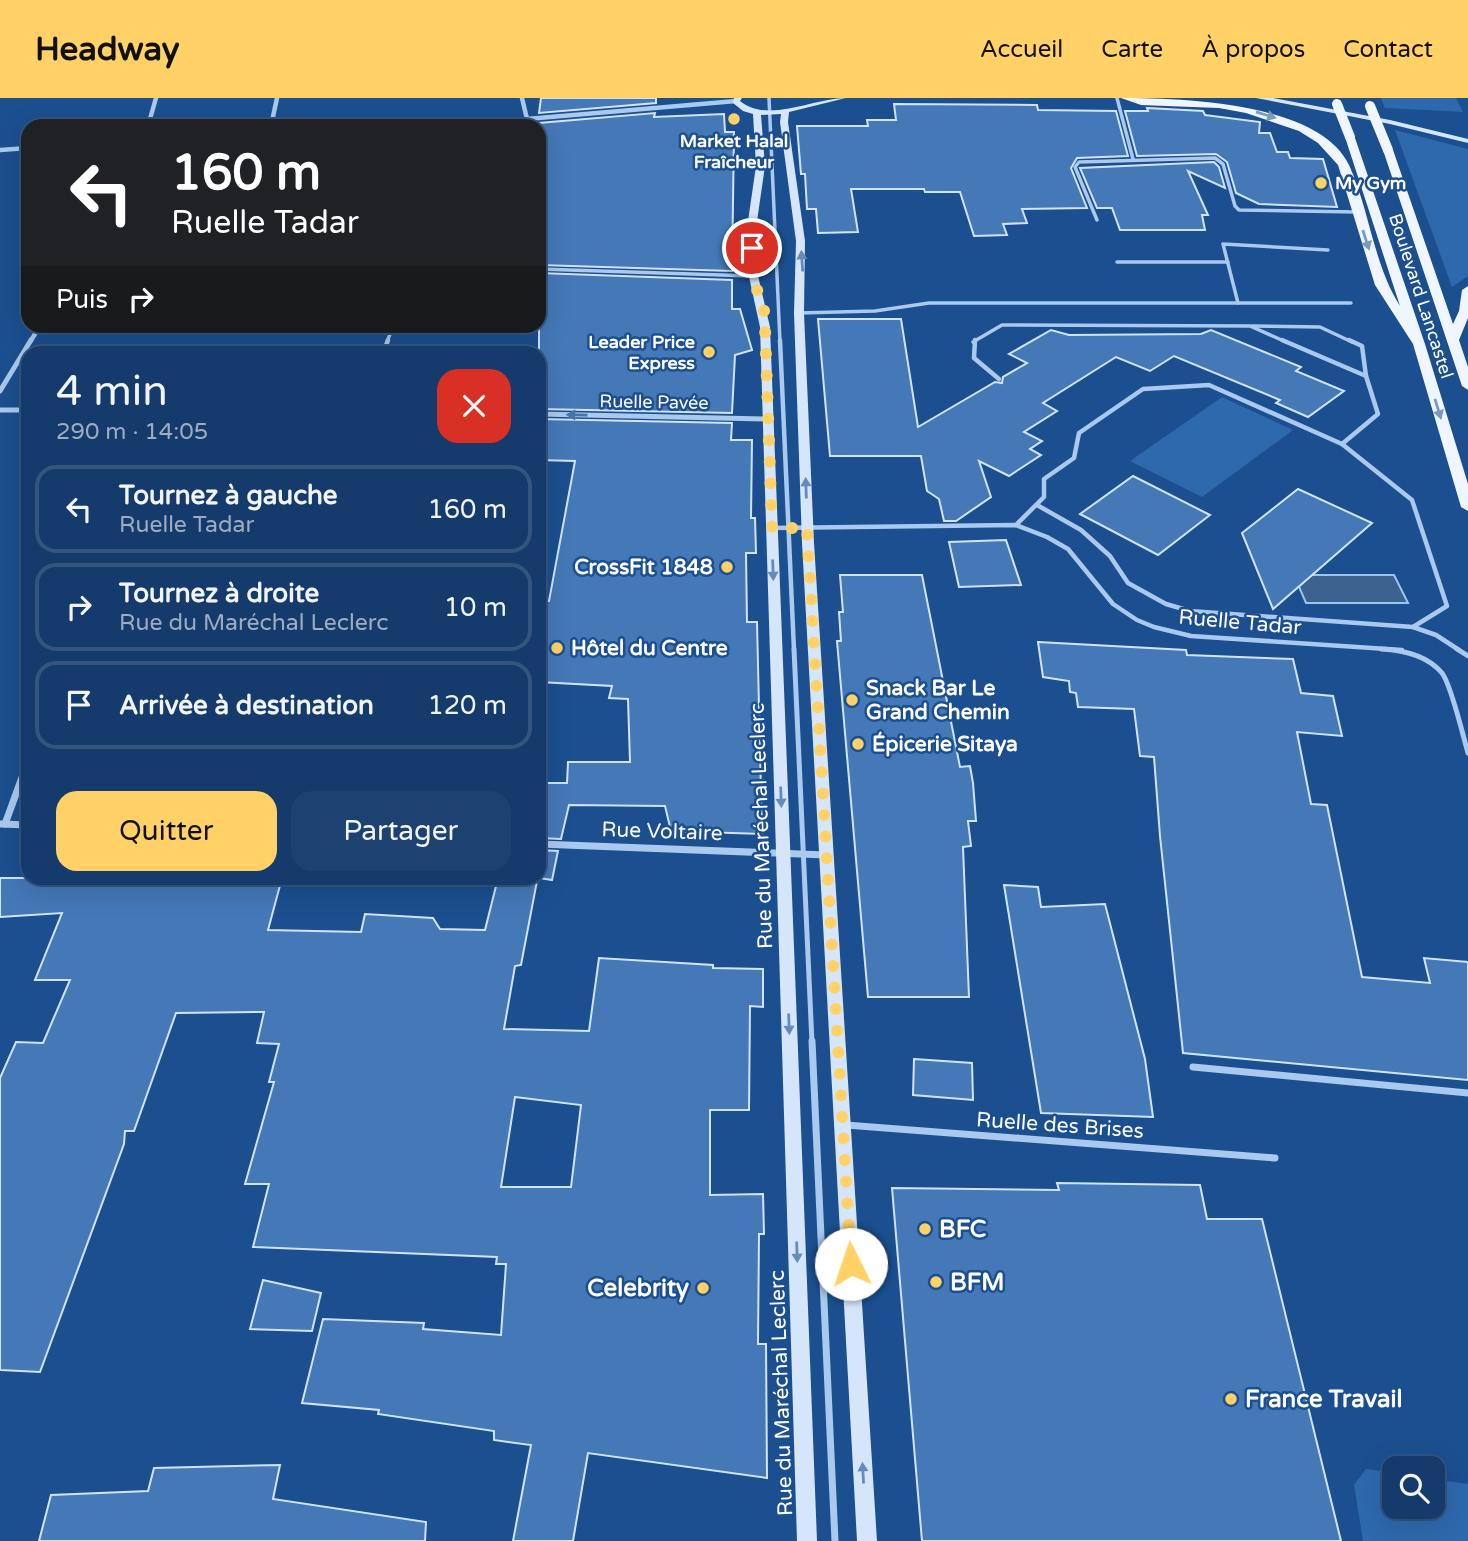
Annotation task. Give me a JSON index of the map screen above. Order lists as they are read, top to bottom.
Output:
{
  "streets": {
    "main road": ["Boulevard Lancastel"],
    "street": ["Ruelle Pavée", "Rue du Maréchal Leclerc", "Rue Voltaire"],
    "lane": ["Ruelle Tadar", "Ruelle des Brises"]
  },
  "crossings": [
    ["Ruelle Pavée", "Rue du Maréchal Leclerc"],
    ["Ruelle Tadar", "Rue du Maréchal Leclerc"],
    ["Rue du Maréchal Leclerc", "Rue Voltaire"],
    ["Rue du Maréchal Leclerc", "Ruelle des Brises"]
  ],
  "one_way": ["Ruelle Pavée"],
  "places": [
    "Market Halal Fraîcheur",
    "My Gym",
    "Leader Price Express",
    "CrossFit 1848",
    "Hôtel du Centre",
    "Snack Bar Le Grand Chemin",
    "Épicerie Sitaya",
    "BFC",
    "BFM",
    "Celebrity",
    "France Travail"
  ],
  "page": {
    "header": "Headway",
    "nav": [
      "Accueil",
      "Carte",
      "À propos",
      "Contact"
    ],
    "turn": ["160 m", "Ruelle Tadar"],
    "then": "Puis",
    "heading": ["4 min", "290 m · 14:05"],
    "list": [
      {
        "name": "Tournez à gauche",
        "note": "Ruelle Tadar",
        "value": "160 m"
      },
      {
        "name": "Tournez à droite",
        "note": "Rue du Maréchal Leclerc",
        "value": "10 m"
      },
      {
        "name": "Arrivée à destination",
        "value": "120 m"
      }
    ],
    "buttons": ["Quitter", "Partager"]
  }
}
